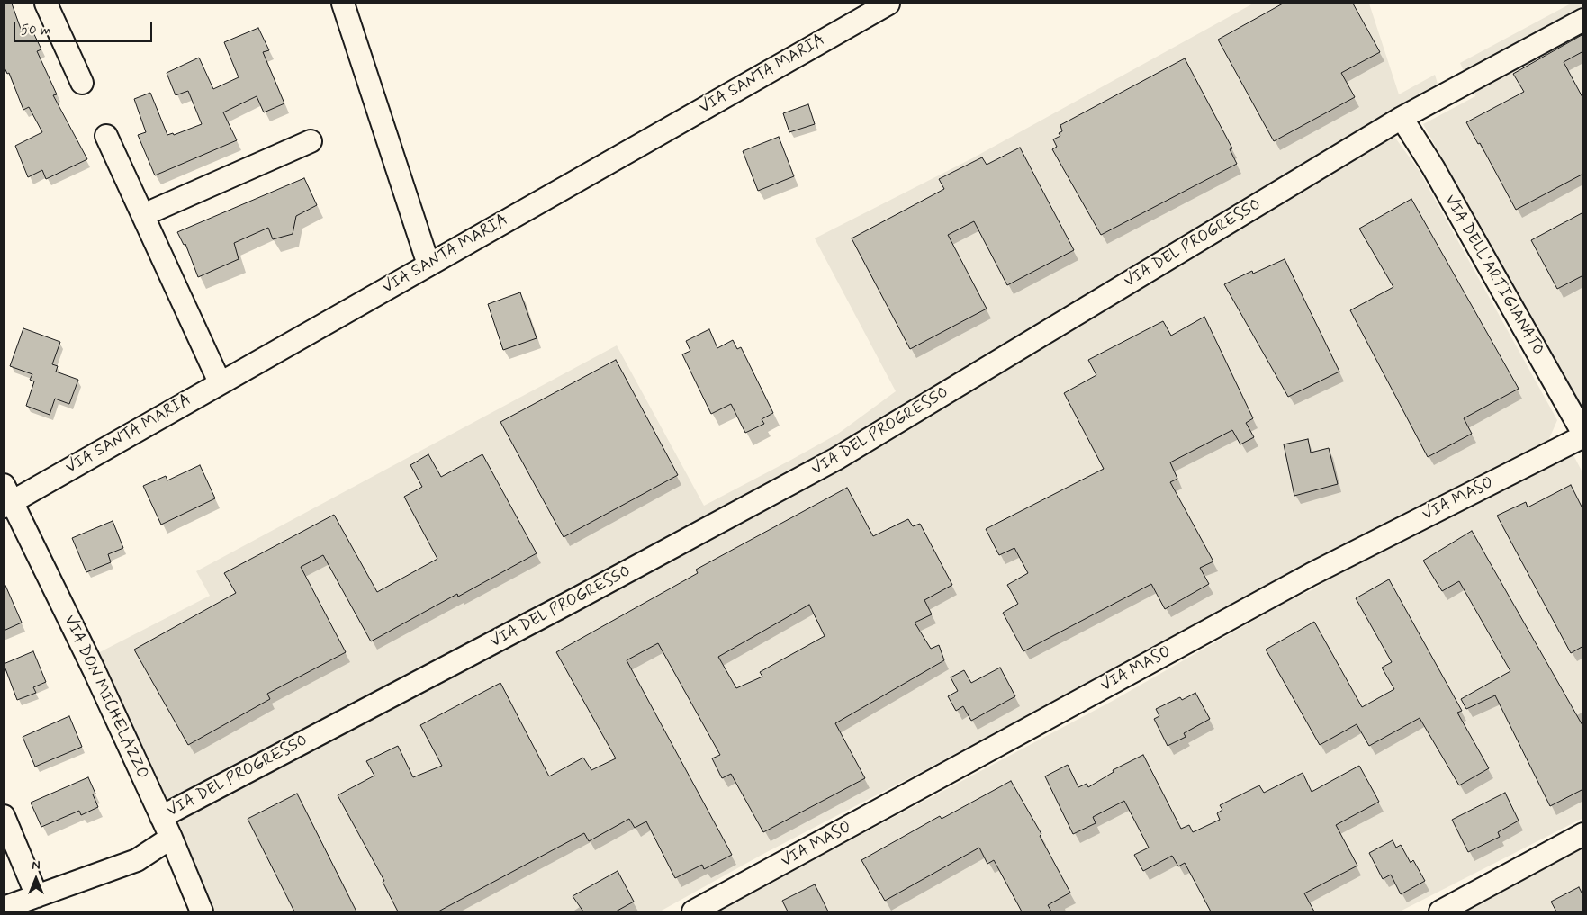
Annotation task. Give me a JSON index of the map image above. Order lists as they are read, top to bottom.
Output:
{
  "streets": {
    "street": [
      "VIA SANTA MARIA",
      "VIA DEL PROGRESSO",
      "VIA DELL'ARTIGIANATO",
      "VIA MASO",
      "VIA DON MICHELAZZO"
    ]
  },
  "crossings": [
    ["VIA SANTA MARIA", "VIA DON MICHELAZZO"],
    ["VIA DEL PROGRESSO", "VIA DELL'ARTIGIANATO"],
    ["VIA DEL PROGRESSO", "VIA DON MICHELAZZO"],
    ["VIA DELL'ARTIGIANATO", "VIA MASO"]
  ],
  "scale_bar": "50 m",
  "north": "top"
}
